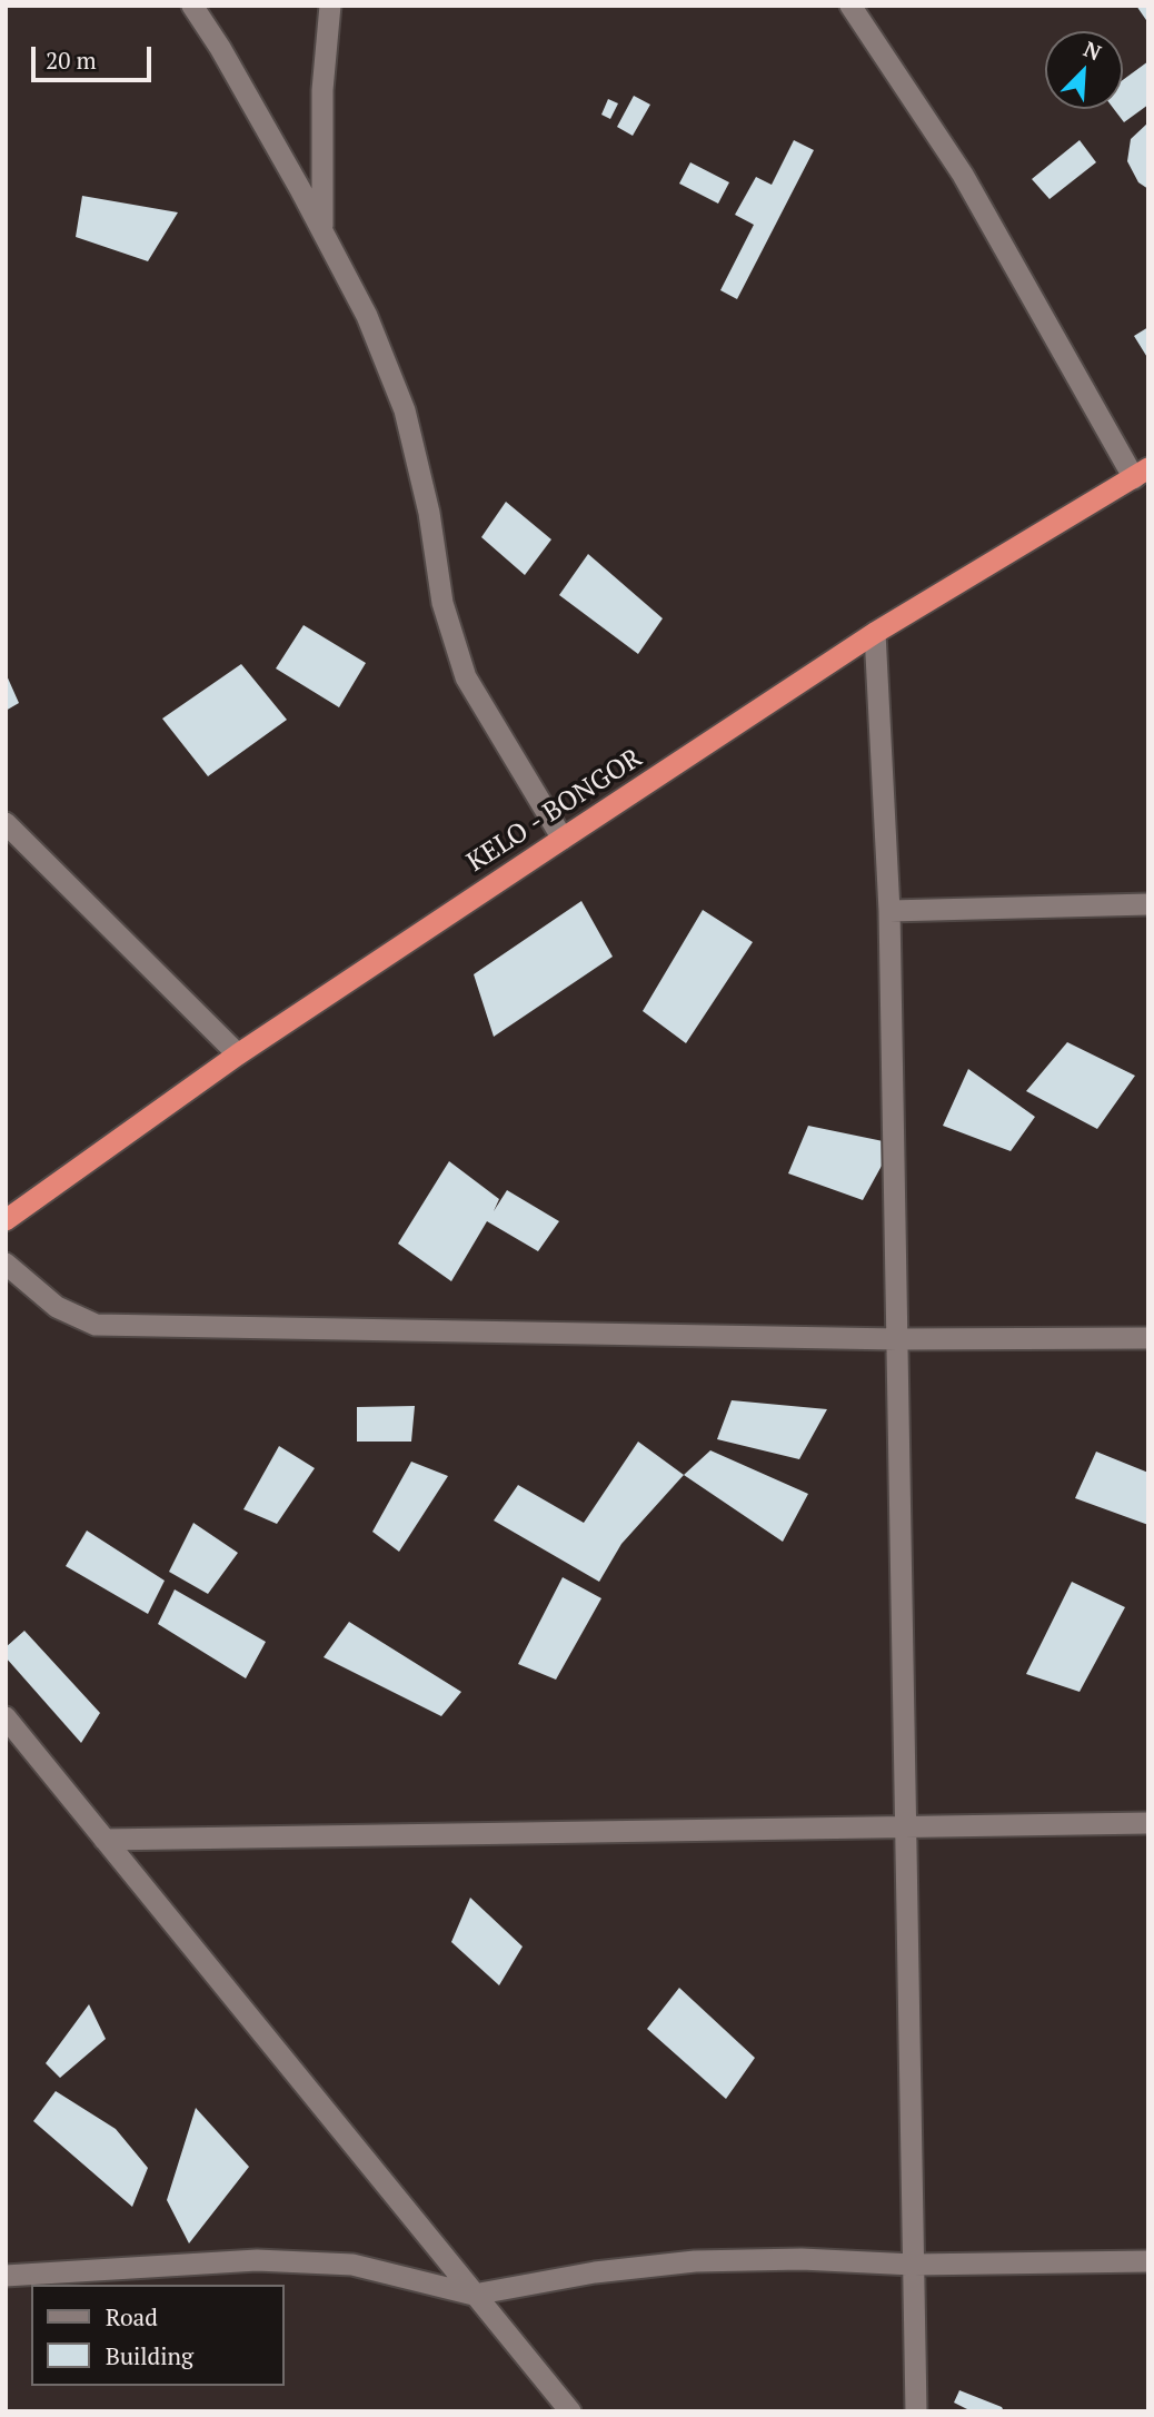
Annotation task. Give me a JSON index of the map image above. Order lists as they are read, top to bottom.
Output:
{
  "streets": {
    "highway": ["KELO - BONGOR"]
  },
  "legend": ["Road", "Building"],
  "scale_bar": "20 m",
  "north": "top right"
}
